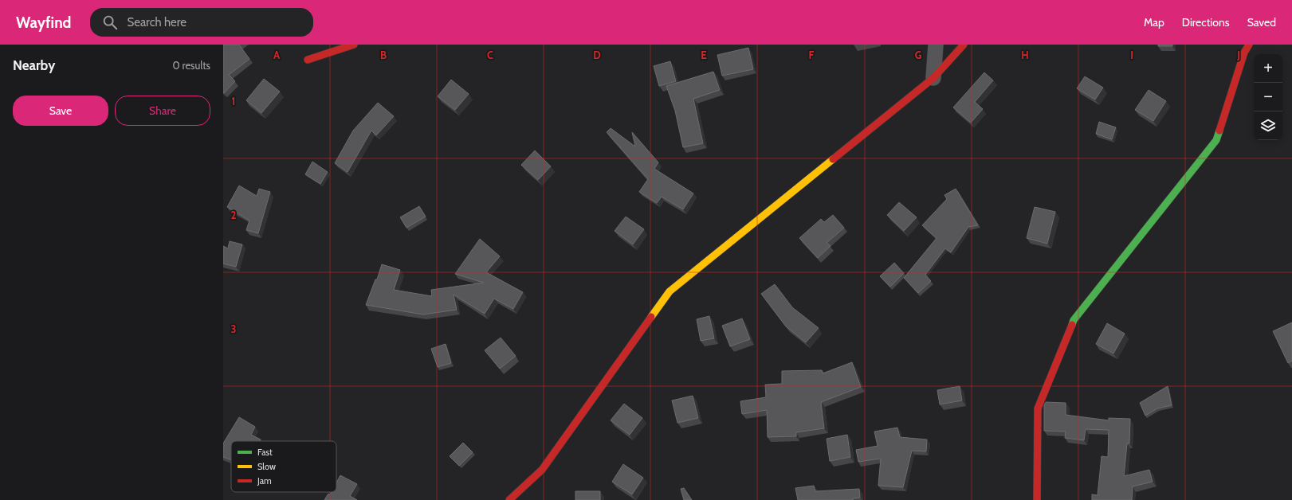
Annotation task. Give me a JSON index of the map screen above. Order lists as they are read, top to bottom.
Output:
{
  "legend": ["Fast", "Slow", "Jam"],
  "page": {
    "header": "Wayfind",
    "search": "Search here",
    "nav": ["Map", "Directions", "Saved"],
    "heading": ["Nearby", "0 results"],
    "map_buttons": ["+", "−"],
    "buttons": ["Save", "Share"]
  },
  "grid": {
    "columns": [
      "A",
      "B",
      "C",
      "D",
      "E",
      "F",
      "G",
      "H",
      "I",
      "J"
    ],
    "rows": ["1", "2", "3"]
  }
}
